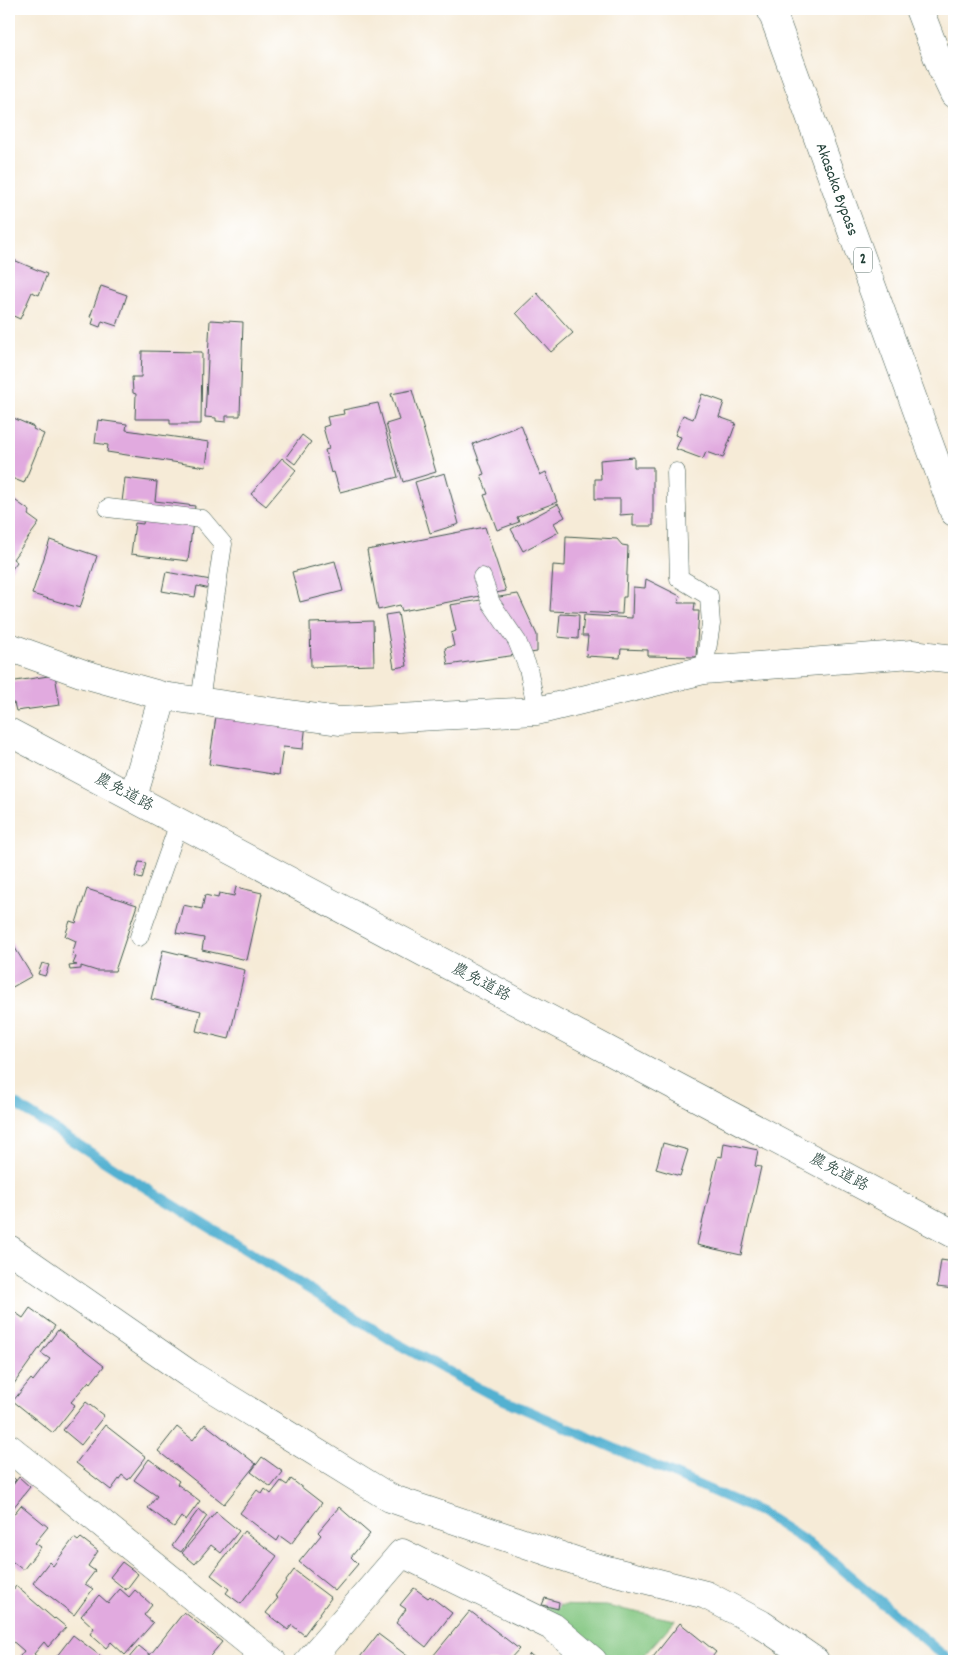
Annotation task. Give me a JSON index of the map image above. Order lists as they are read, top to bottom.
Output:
{
  "streets": {
    "main road": ["Akasaka Bypass", "2", "農免道路"]
  }
}
